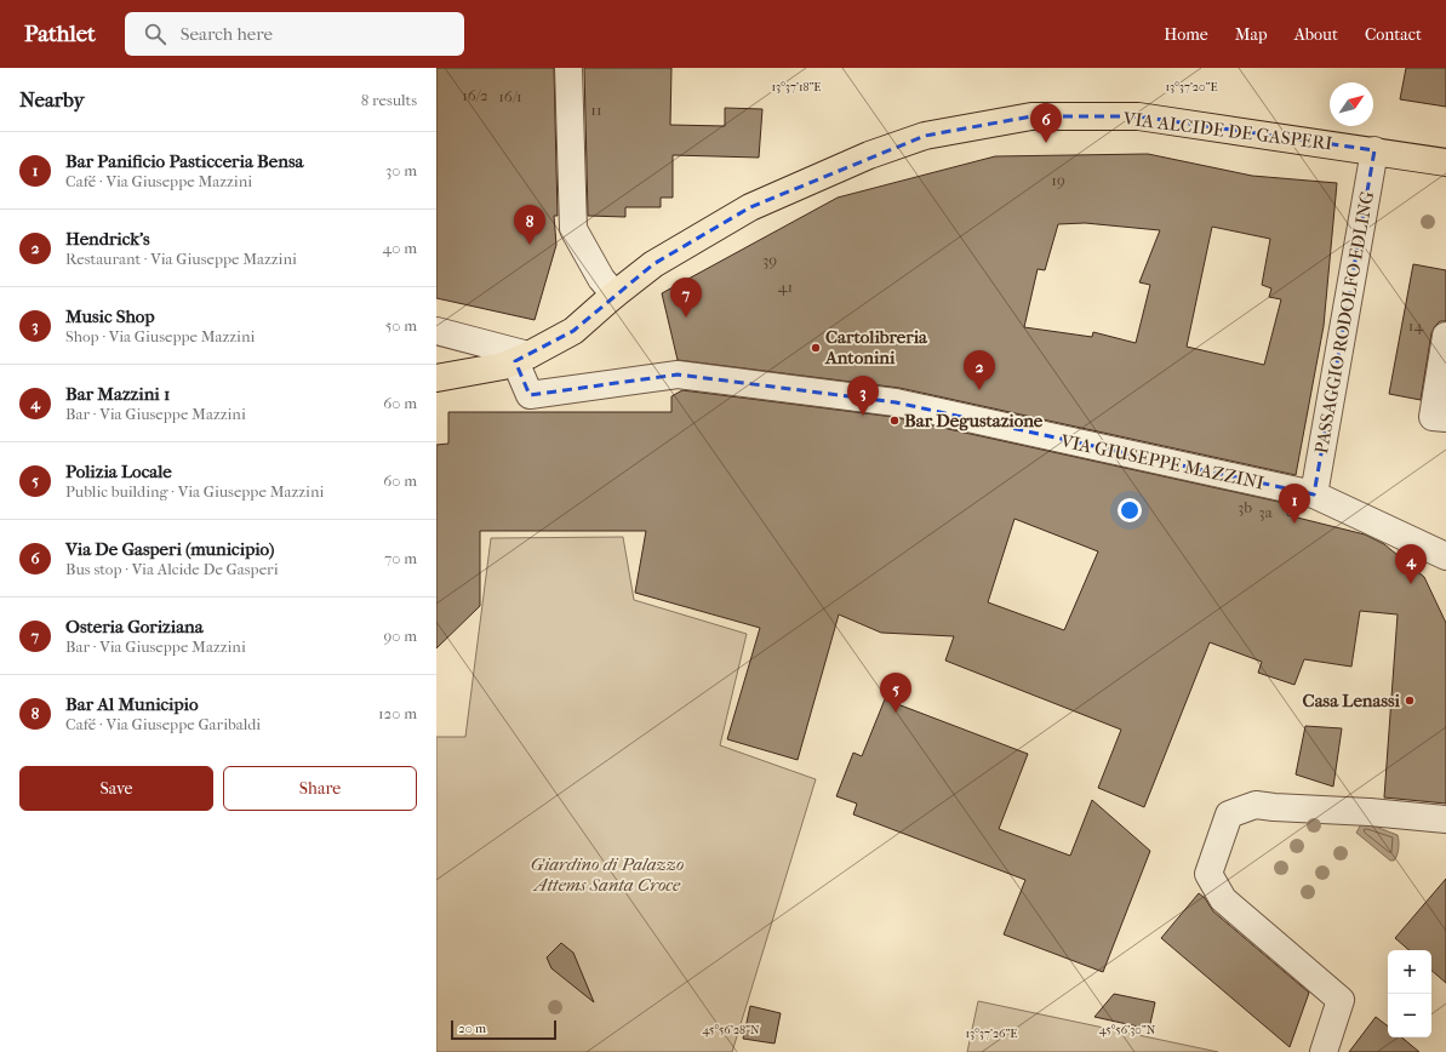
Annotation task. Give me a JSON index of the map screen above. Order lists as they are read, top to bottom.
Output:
{
  "streets": {
    "main road": ["VIA ALCIDE DE GASPERI"],
    "street": ["PASSAGGIO RODOLFO EDLING", "VIA GIUSEPPE MAZZINI"]
  },
  "crossings": [
    ["VIA ALCIDE DE GASPERI", "PASSAGGIO RODOLFO EDLING"],
    ["VIA ALCIDE DE GASPERI", "VIA GIUSEPPE MAZZINI"],
    ["PASSAGGIO RODOLFO EDLING", "VIA GIUSEPPE MAZZINI"]
  ],
  "parks": ["Giardino di Palazzo Attems Santa Croce"],
  "places": ["Cartolibreria Antonini", "Bar Degustazione", "Casa Lenassi"],
  "house_numbers": [
    "16/2",
    "16/1",
    "11",
    "19",
    "39",
    "41",
    "14",
    "3b",
    "3a"
  ],
  "scale_bar": "20 m",
  "north": "top right",
  "page": {
    "header": "Pathlet",
    "search": "Search here",
    "nav": [
      "Home",
      "Map",
      "About",
      "Contact"
    ],
    "heading": ["Nearby", "8 results"],
    "pins": [
      "6",
      "8",
      "7",
      "2",
      "3",
      "1",
      "4",
      "5"
    ],
    "list": [
      {
        "mark": "1",
        "name": "Bar Panificio Pasticceria Bensa",
        "note": "Café · Via Giuseppe Mazzini",
        "value": "30 m"
      },
      {
        "mark": "2",
        "name": "Hendrick's",
        "note": "Restaurant · Via Giuseppe Mazzini",
        "value": "40 m"
      },
      {
        "mark": "3",
        "name": "Music Shop",
        "note": "Shop · Via Giuseppe Mazzini",
        "value": "50 m"
      },
      {
        "mark": "4",
        "name": "Bar Mazzini 1",
        "note": "Bar · Via Giuseppe Mazzini",
        "value": "60 m"
      },
      {
        "mark": "5",
        "name": "Polizia Locale",
        "note": "Public building · Via Giuseppe Mazzini",
        "value": "60 m"
      },
      {
        "mark": "6",
        "name": "Via De Gasperi (municipio)",
        "note": "Bus stop · Via Alcide De Gasperi",
        "value": "70 m"
      },
      {
        "mark": "7",
        "name": "Osteria Goriziana",
        "note": "Bar · Via Giuseppe Mazzini",
        "value": "90 m"
      },
      {
        "mark": "8",
        "name": "Bar Al Municipio",
        "note": "Café · Via Giuseppe Garibaldi",
        "value": "120 m"
      }
    ],
    "buttons": ["Save", "Share"],
    "map_buttons": ["+", "−"],
    "scale": "20 m"
  },
  "coordinates": [
    "13°37'18\"E",
    "13°37'20\"E",
    "45°56'28\"N",
    "45°56'30\"N",
    "13°37'26\"E"
  ]
}
